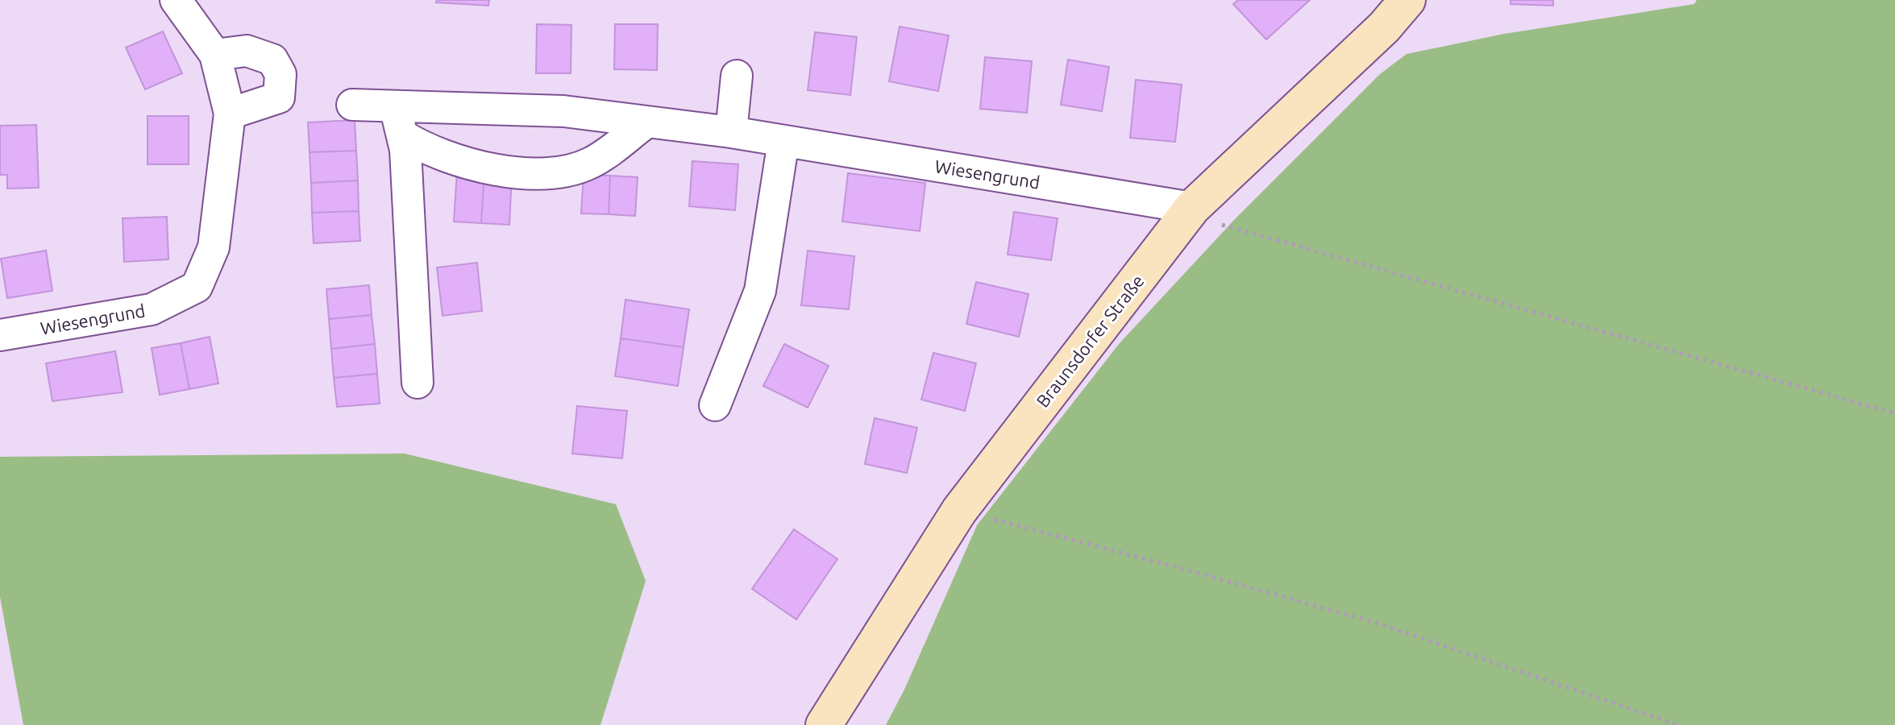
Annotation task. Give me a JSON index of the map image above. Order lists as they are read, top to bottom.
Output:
{
  "streets": {
    "street": ["Wiesengrund", "Braunsdorfer Straße"]
  },
  "crossings": [
    ["Wiesengrund", "Braunsdorfer Straße"]
  ]
}
